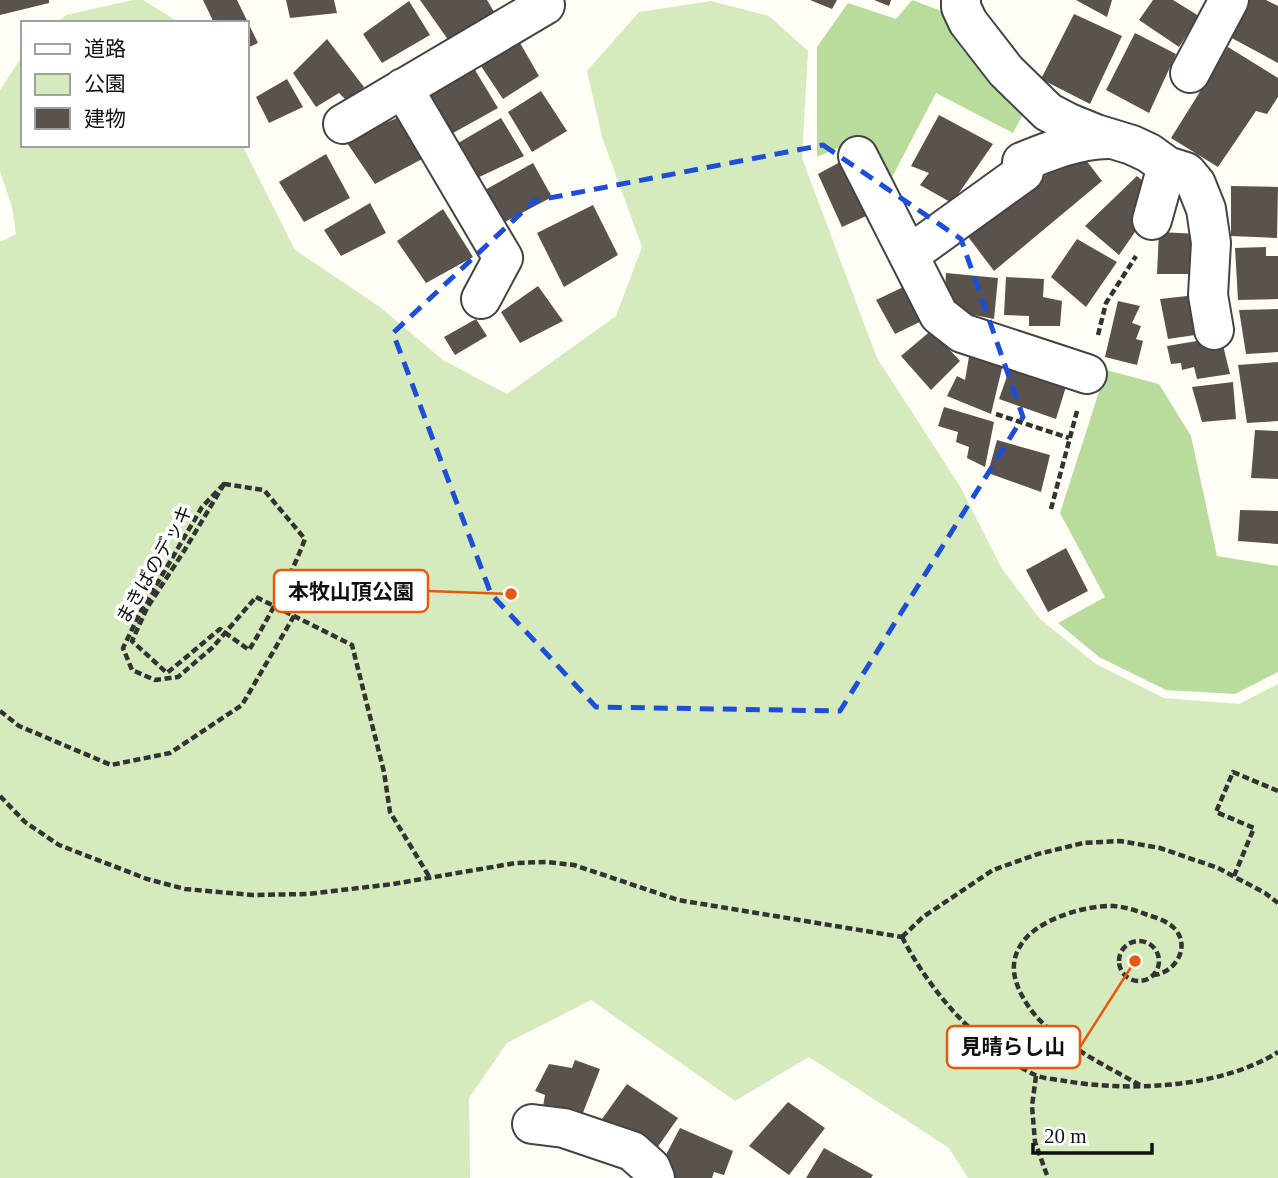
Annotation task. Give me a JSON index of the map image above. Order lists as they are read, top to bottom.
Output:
{
  "streets": {
    "path": ["まきばのデッキ"]
  },
  "places": ["本牧山頂公園", "見晴らし山"],
  "legend": ["道路", "公園", "建物"],
  "scale_bar": "20 m"
}
